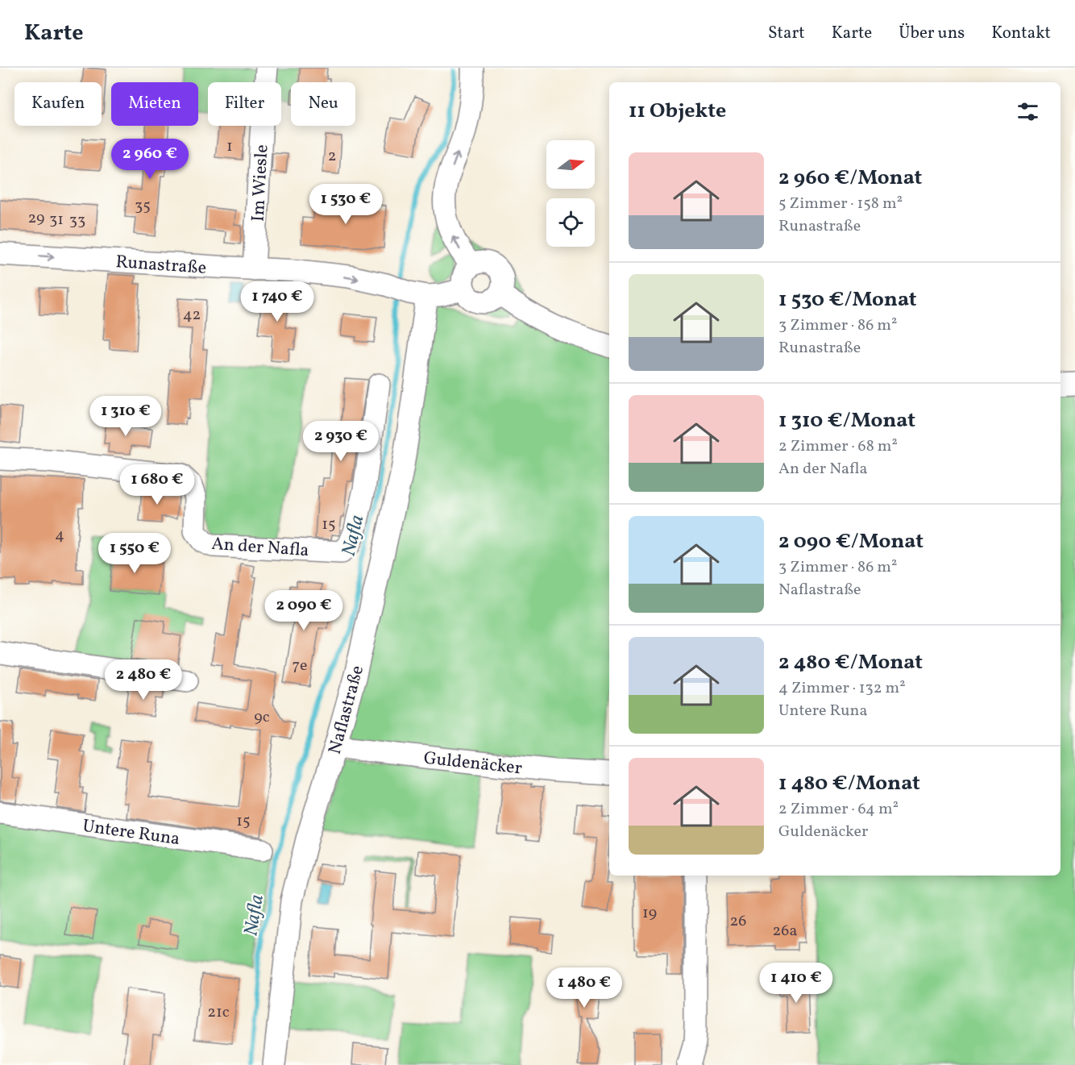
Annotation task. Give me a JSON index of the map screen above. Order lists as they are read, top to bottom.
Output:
{
  "streets": {
    "street": [
      "Im Wiesle",
      "Runastraße",
      "An der Nafla",
      "Naflastraße",
      "Guldenäcker",
      "Untere Runa"
    ]
  },
  "crossings": [
    ["Im Wiesle", "Runastraße"],
    ["Runastraße", "Naflastraße"],
    ["Naflastraße", "Guldenäcker"]
  ],
  "one_way": ["Runastraße"],
  "water": ["Nafla"],
  "house_numbers": [
    "1",
    "2",
    "35",
    "29",
    "31",
    "33",
    "42",
    "15",
    "4",
    "7e",
    "9c",
    "15",
    "19",
    "26",
    "26a",
    "21c"
  ],
  "north": "right",
  "page": {
    "header": "Karte",
    "nav": [
      "Start",
      "Karte",
      "Über uns",
      "Kontakt"
    ],
    "chip": [
      "Kaufen",
      "Mieten",
      "Filter",
      "Neu"
    ],
    "heading": "11 Objekte",
    "price": [
      "2 960 €",
      "1 530 €",
      "1 740 €",
      "1 310 €",
      "2 930 €",
      "1 680 €",
      "1 550 €",
      "2 090 €",
      "2 480 €",
      "1 410 €",
      "1 480 €"
    ],
    "list": [
      {
        "name": "2 960 €/Monat",
        "note": "5 Zimmer · 158 m² · Runastraße"
      },
      {
        "name": "1 530 €/Monat",
        "note": "3 Zimmer · 86 m² · Runastraße"
      },
      {
        "name": "1 310 €/Monat",
        "note": "2 Zimmer · 68 m² · An der Nafla"
      },
      {
        "name": "2 090 €/Monat",
        "note": "3 Zimmer · 86 m² · Naflastraße"
      },
      {
        "name": "2 480 €/Monat",
        "note": "4 Zimmer · 132 m² · Untere Runa"
      },
      {
        "name": "1 480 €/Monat",
        "note": "2 Zimmer · 64 m² · Guldenäcker"
      }
    ]
  }
}
